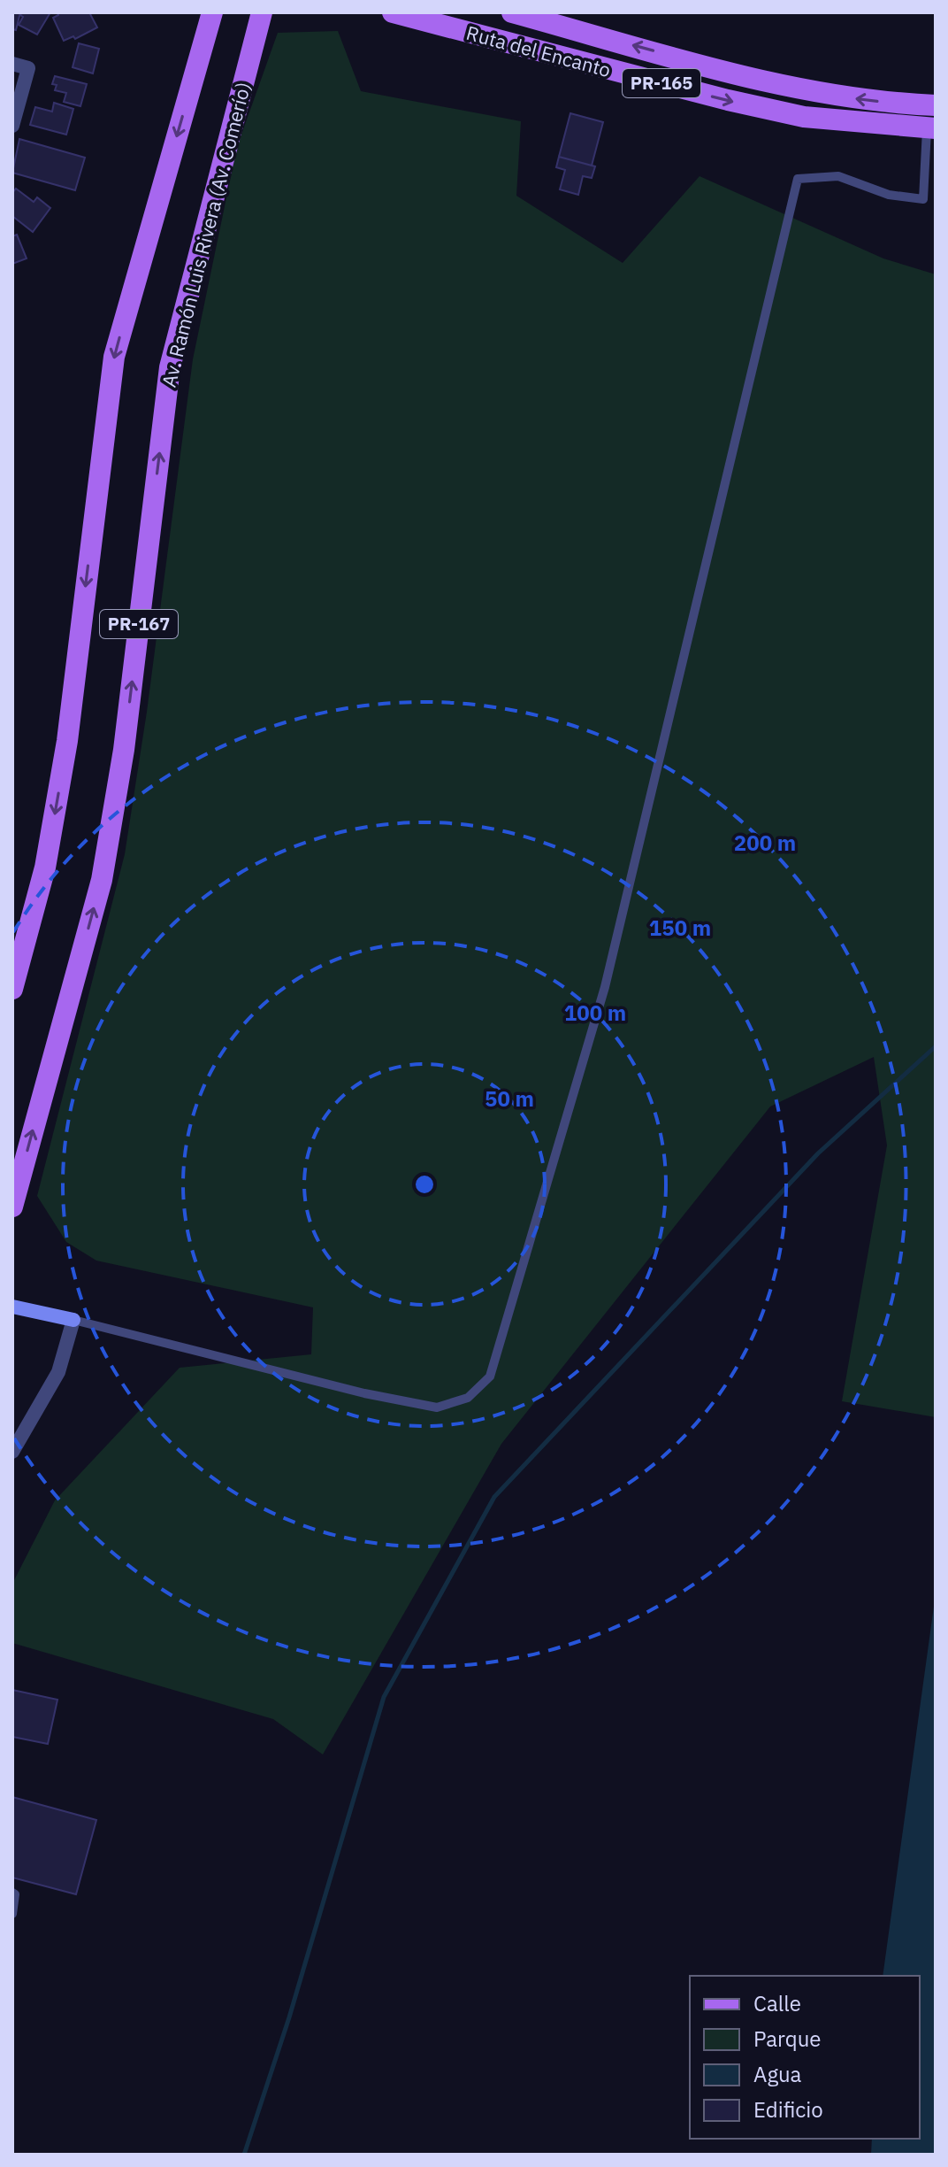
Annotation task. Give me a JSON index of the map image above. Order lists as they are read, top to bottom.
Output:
{
  "streets": {
    "main road": [
      "Ruta del Encanto",
      "PR-165",
      "Av. Ramón Luis Rivera (Av. Comerío)",
      "PR-167"
    ]
  },
  "legend": [
    "Calle",
    "Parque",
    "Agua",
    "Edificio"
  ],
  "rings": [
    "200 m",
    "150 m",
    "100 m",
    "50 m"
  ]
}
